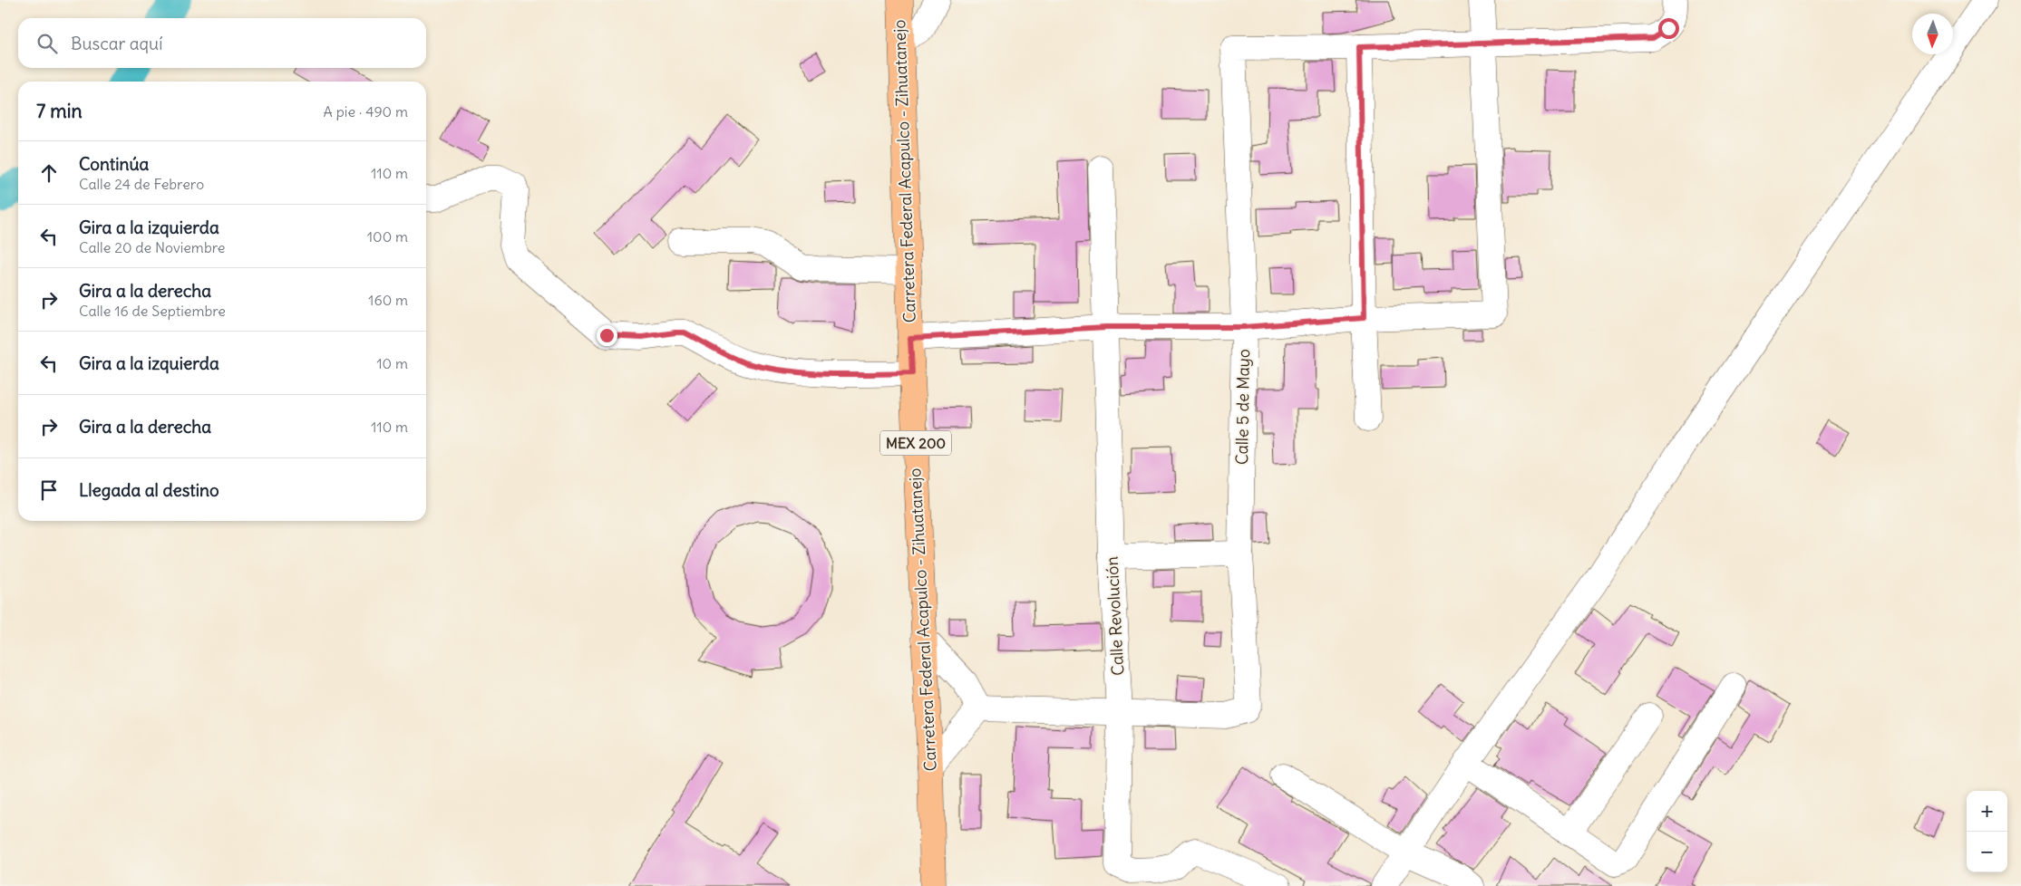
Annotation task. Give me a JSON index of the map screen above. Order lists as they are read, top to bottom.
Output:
{
  "streets": {
    "main road": ["Carretera Federal Acapulco - Zihuatanejo", "MEX 200"],
    "street": ["Calle 5 de Mayo", "Calle Revolución"]
  },
  "crossings": [
    ["Calle 5 de Mayo", "Calle Revolución"]
  ],
  "north": "bottom",
  "page": {
    "search": "Buscar aquí",
    "heading": ["7 min", "A pie · 490 m"],
    "list": [
      ["Continúa", "Calle 24 de Febrero", "110 m"],
      ["Gira a la izquierda", "Calle 20 de Noviembre", "100 m"],
      ["Gira a la derecha", "Calle 16 de Septiembre", "160 m"],
      ["Gira a la izquierda", "10 m"],
      ["Gira a la derecha", "110 m"],
      "Llegada al destino"
    ],
    "map_buttons": ["+", "−"]
  }
}
